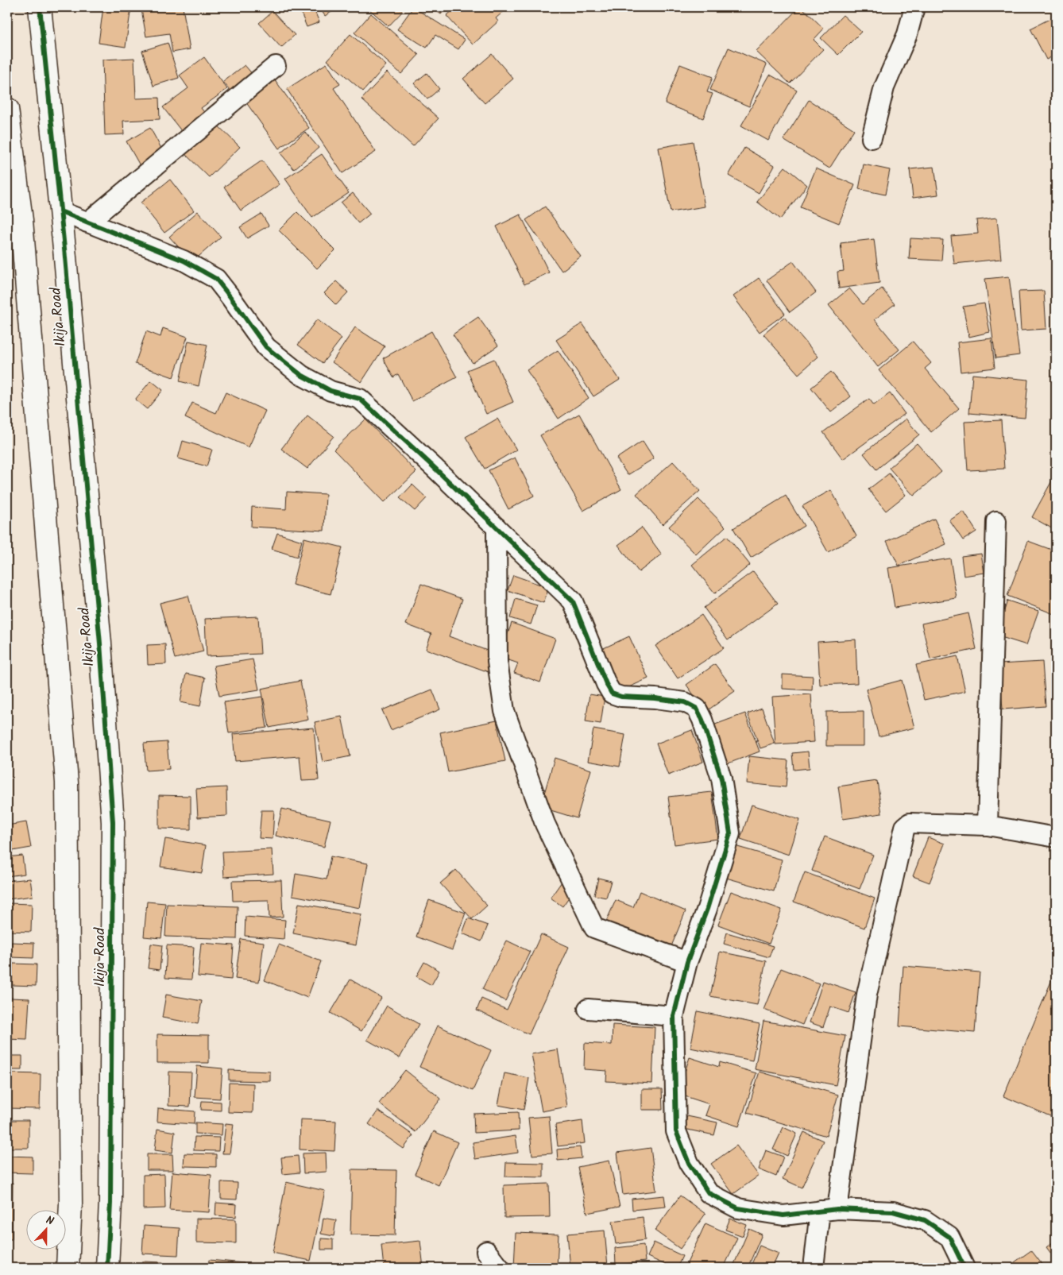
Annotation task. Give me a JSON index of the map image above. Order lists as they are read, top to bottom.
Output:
{
  "streets": {
    "street": ["Ikija Road"]
  },
  "north": "top"
}
